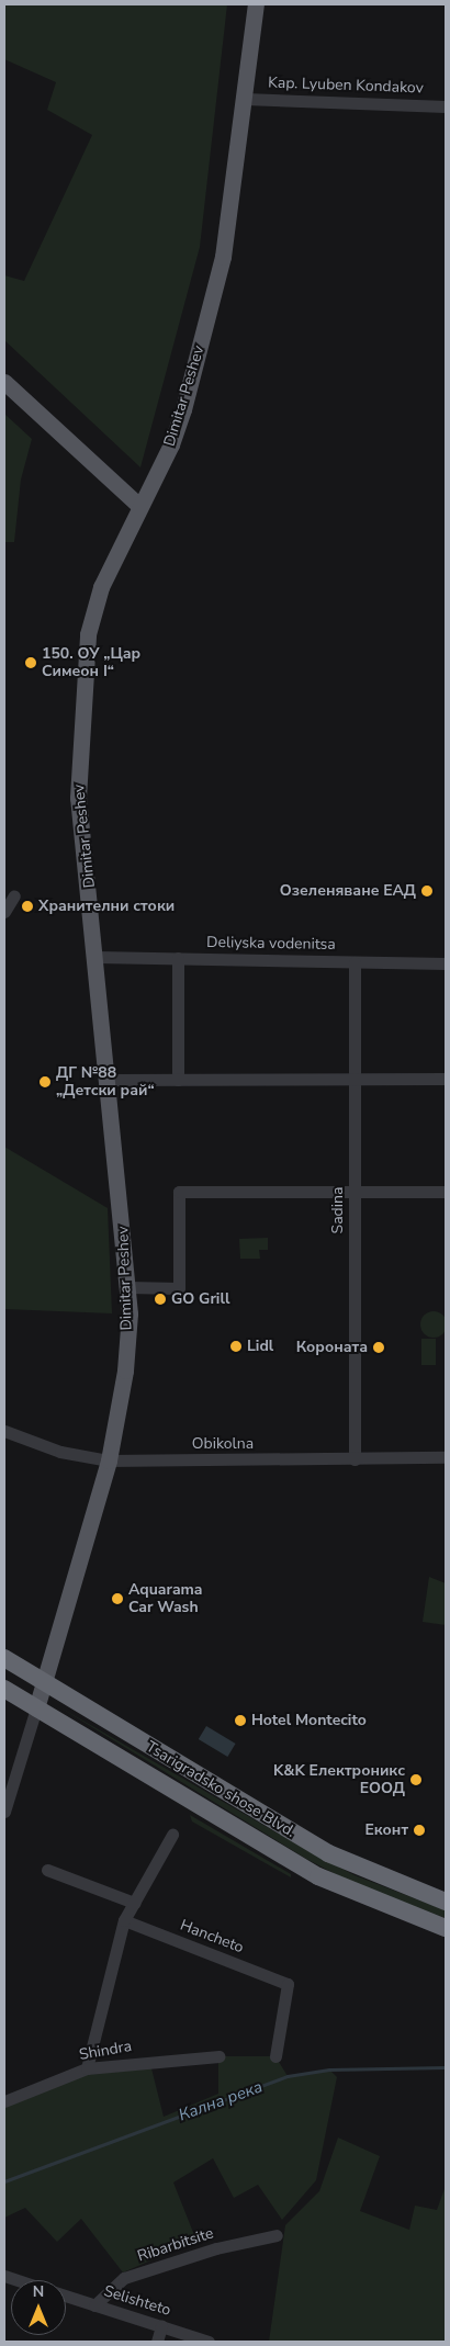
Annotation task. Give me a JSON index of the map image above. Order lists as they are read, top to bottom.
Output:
{
  "streets": {
    "highway": ["Tsarigradsko shose Blvd."],
    "main road": ["Dimitar Peshev"],
    "street": [
      "Kap. Lyuben Kondakov",
      "Deliyska vodenitsa",
      "Sadina",
      "Obikolna",
      "Hancheto",
      "Shindra",
      "Ribarbitsite",
      "Selishteto"
    ]
  },
  "crossings": [
    ["Kap. Lyuben Kondakov", "Dimitar Peshev"],
    ["Dimitar Peshev", "Deliyska vodenitsa"],
    ["Dimitar Peshev", "Obikolna"],
    ["Dimitar Peshev", "Tsarigradsko shose Blvd."],
    ["Deliyska vodenitsa", "Sadina"],
    ["Sadina", "Obikolna"],
    ["Ribarbitsite", "Selishteto"]
  ],
  "water": ["Кална река"],
  "places": [
    "150. ОУ „Цар Симеон I“",
    "Озеленяване ЕАД",
    "Хранителни стоки",
    "ДГ №88 „Детски рай“",
    "GO Grill",
    "Lidl",
    "Короната",
    "Aquarama Car Wash",
    "Hotel Montecito",
    "K&K Електроникс ЕООД",
    "Еконт"
  ],
  "north": "top"
}
